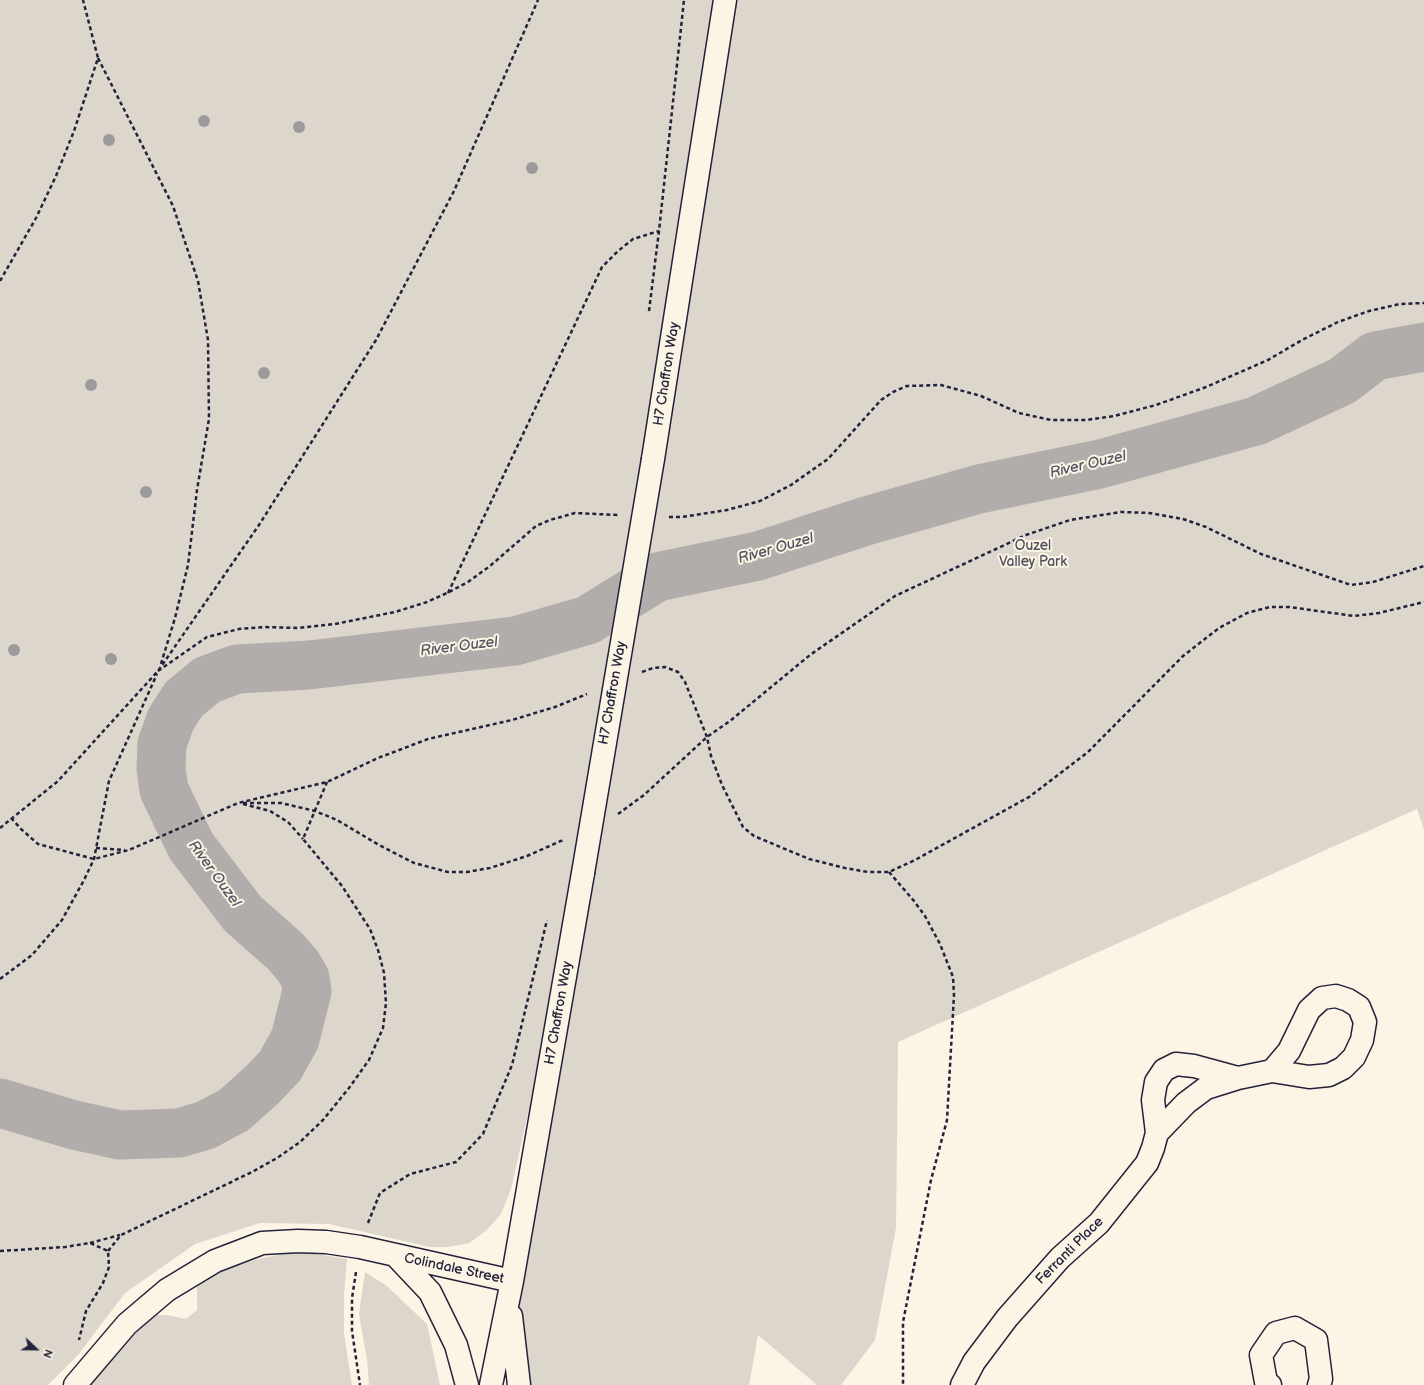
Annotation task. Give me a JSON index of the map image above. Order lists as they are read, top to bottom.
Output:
{
  "streets": {
    "street": ["H7 Chaffron Way", "Ferranti Place", "Colindale Street"]
  },
  "crossings": [
    ["H7 Chaffron Way", "Colindale Street"]
  ],
  "water": ["River Ouzel"],
  "parks": ["Ouzel Valley Park"],
  "north": "right"
}
